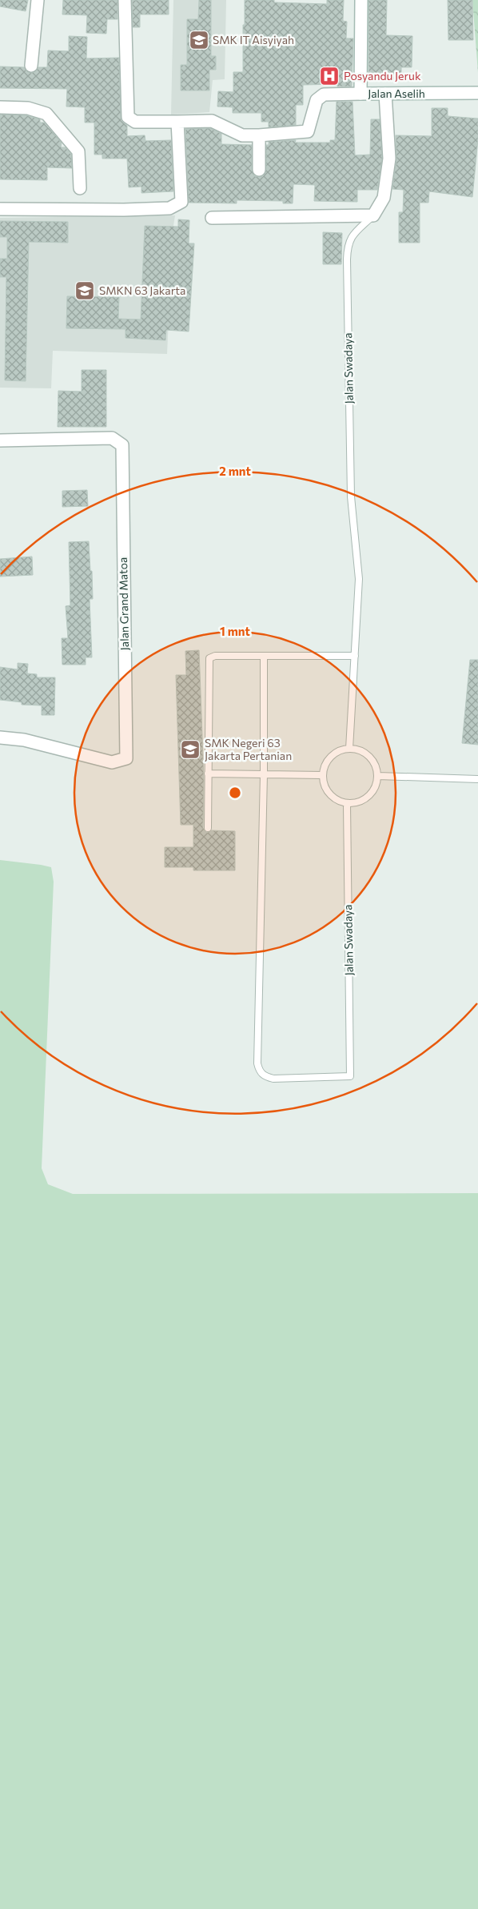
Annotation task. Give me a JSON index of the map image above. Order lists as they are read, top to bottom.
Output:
{
  "streets": {
    "street": ["Jalan Aselih", "Jalan Swadaya", "Jalan Grand Matoa"]
  },
  "crossings": [
    ["Jalan Aselih", "Jalan Swadaya"]
  ],
  "places": {
    "school or university": ["SMK IT Aisyiyah", "SMKN 63 Jakarta", "SMK Negeri 63 Jakarta Pertanian"],
    "hospital": ["Posyandu Jeruk"]
  },
  "rings": ["2 mnt", "1 mnt"]
}
